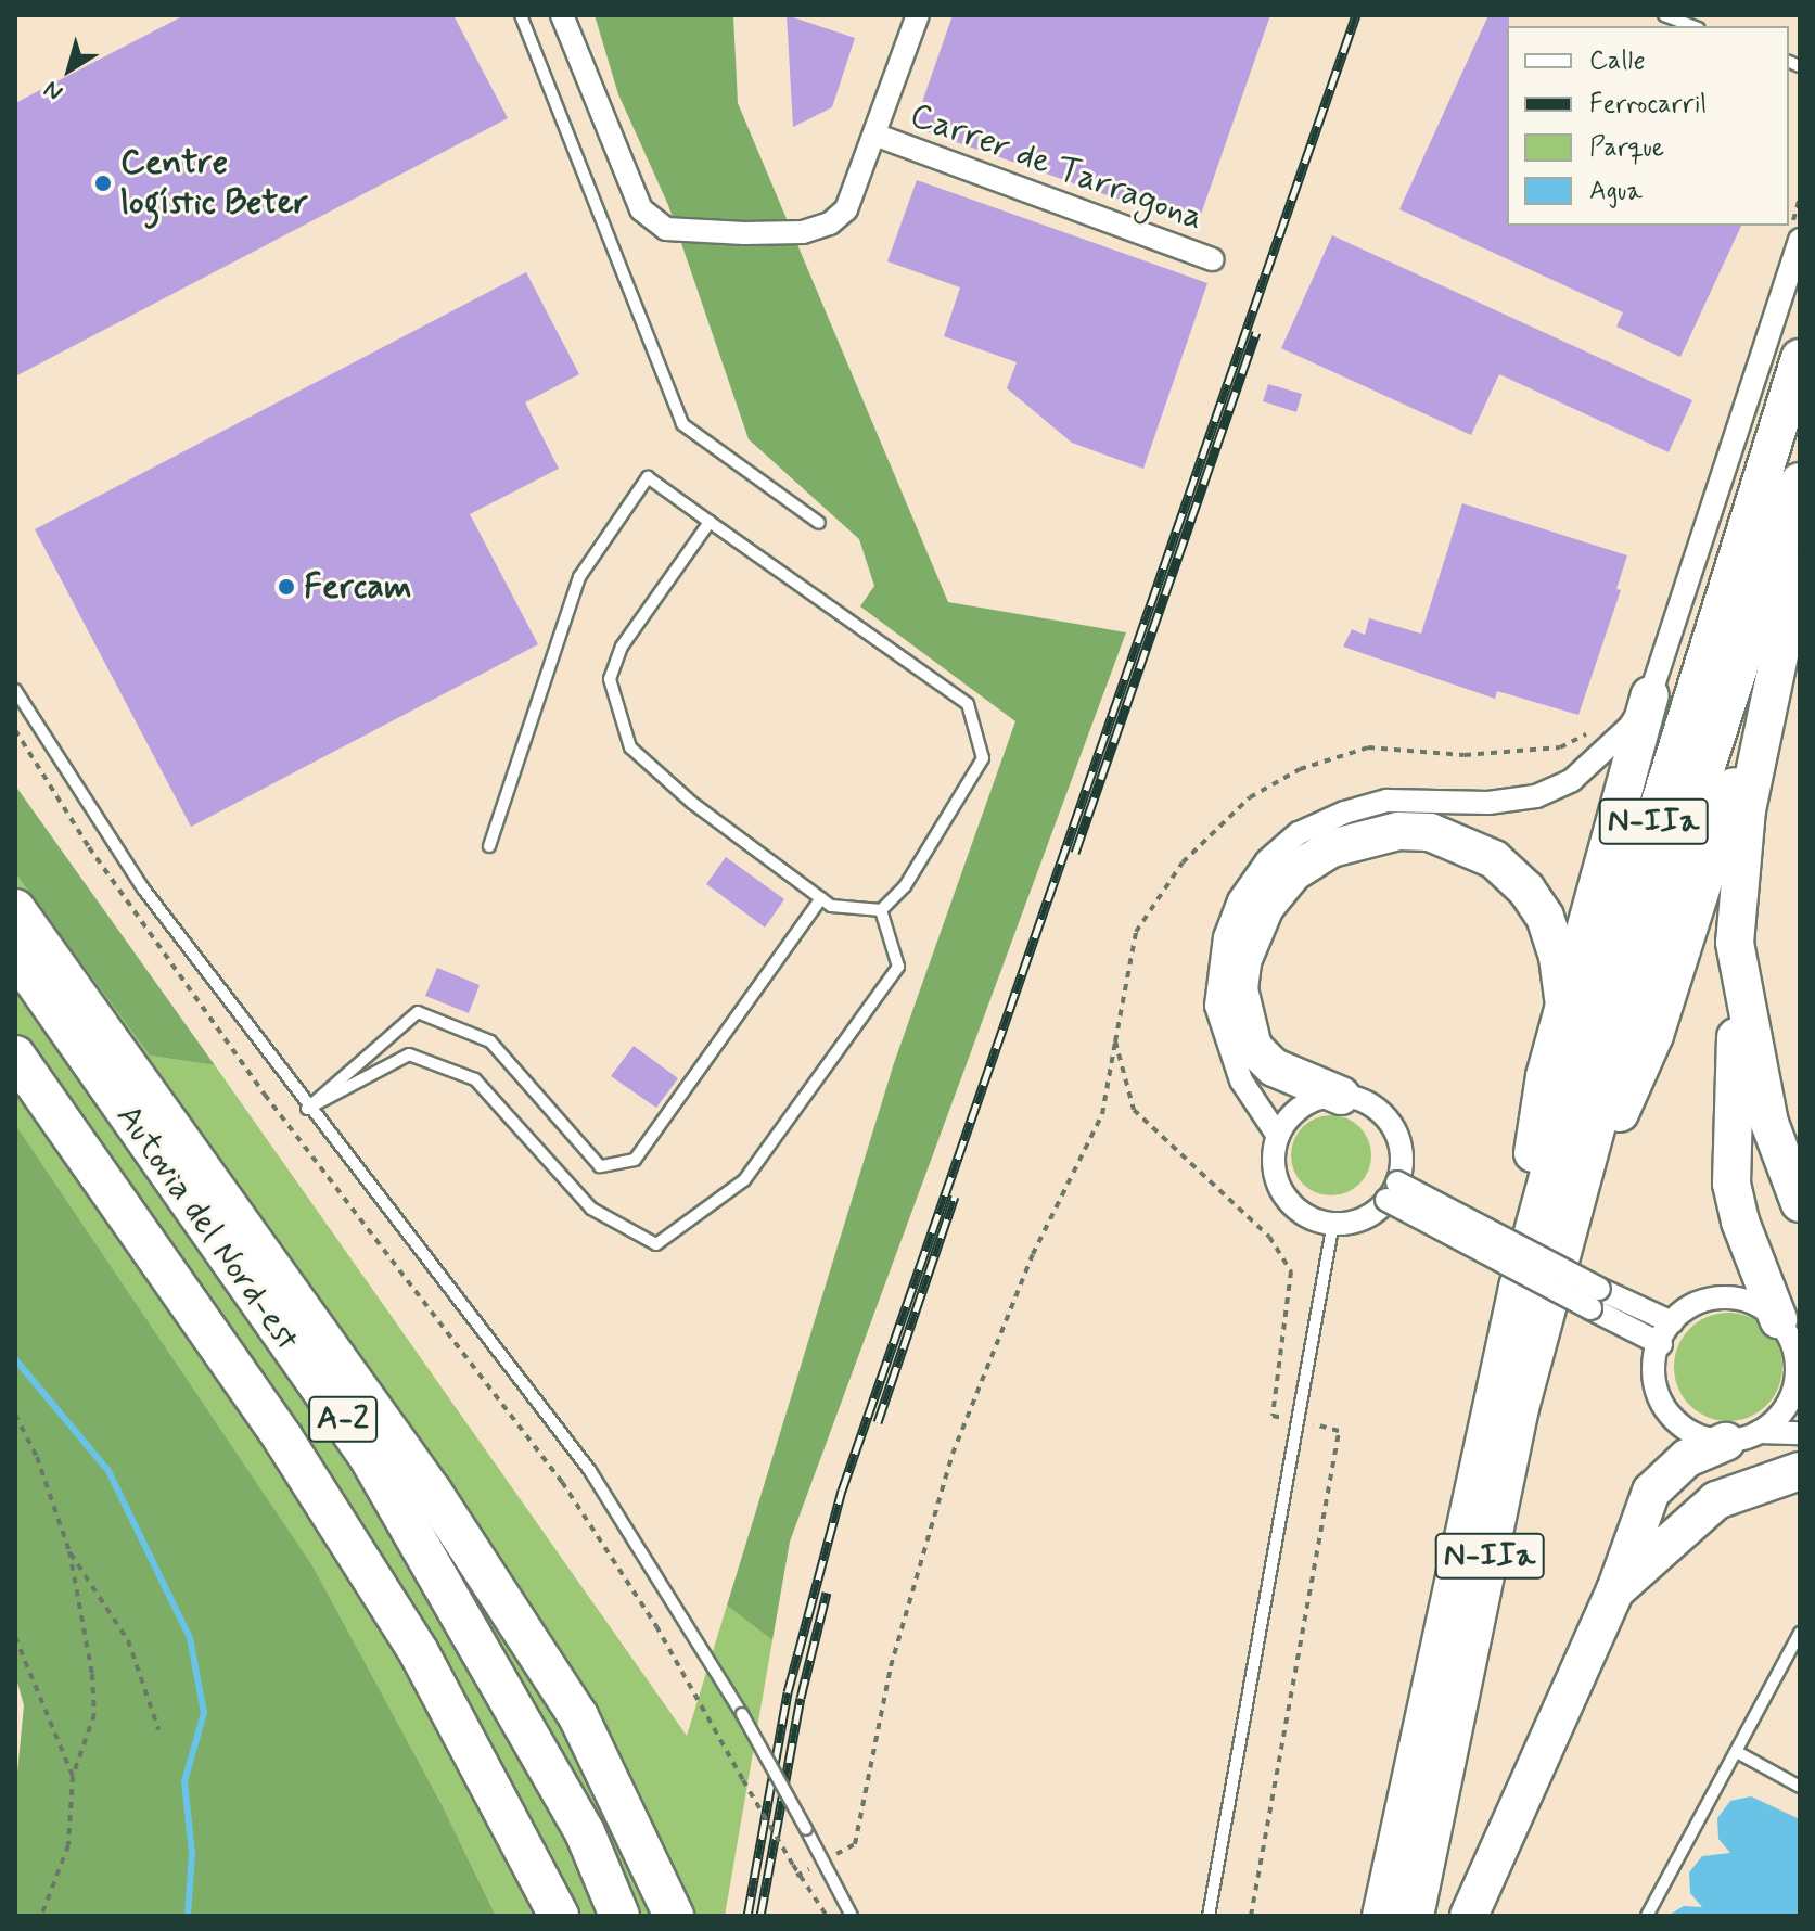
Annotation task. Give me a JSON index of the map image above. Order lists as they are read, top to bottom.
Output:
{
  "streets": {
    "highway": ["N-IIa", "Autovia del Nord-est", "A-2"],
    "street": ["Carrer de Tarragona"]
  },
  "places": ["Centre logístic Beter", "Fercam"],
  "legend": [
    "Calle",
    "Ferrocarril",
    "Parque",
    "Agua"
  ],
  "north": "bottom left"
}
